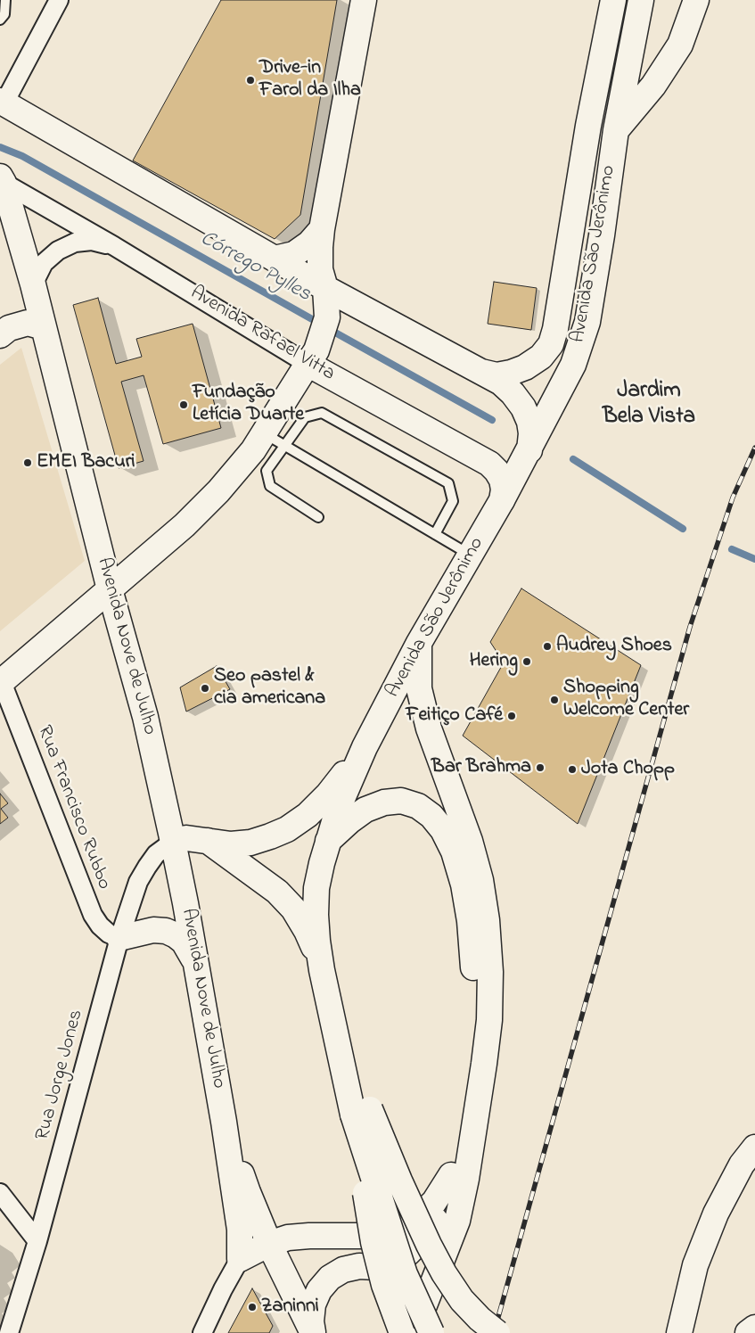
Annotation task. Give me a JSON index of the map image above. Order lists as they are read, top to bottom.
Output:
{
  "streets": {
    "main road": ["Avenida São Jerônimo", "Avenida Rafael Vitta", "Avenida Nove de Julho"],
    "street": ["Rua Francisco Rubbo", "Rua Jorge Jones"]
  },
  "crossings": [
    ["Avenida São Jerônimo", "Avenida Rafael Vitta"],
    ["Avenida Rafael Vitta", "Avenida Nove de Julho"],
    ["Avenida Nove de Julho", "Rua Jorge Jones"],
    ["Rua Francisco Rubbo", "Rua Jorge Jones"]
  ],
  "districts": ["Jardim Bela Vista"],
  "water": ["Córrego Pylles"],
  "places": [
    "Drive-in Farol da Ilha",
    "Fundação Letícia Duarte",
    "EMEI Bacuri",
    "Audrey Shoes",
    "Hering",
    "Seo pastel & cia americana",
    "Shopping Welcome Center",
    "Feitiço Café",
    "Bar Brahma",
    "Jota Chopp",
    "Zaninni"
  ]
}
